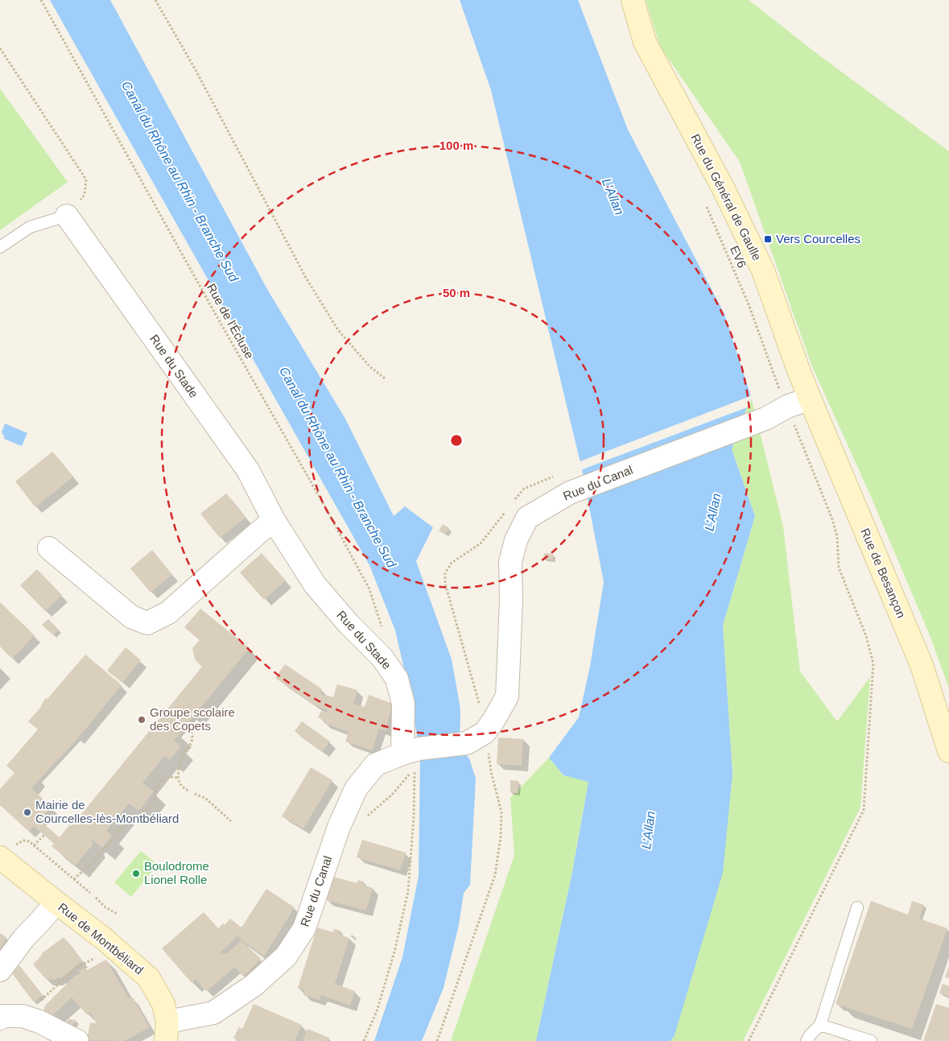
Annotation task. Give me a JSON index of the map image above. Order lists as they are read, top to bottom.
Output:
{
  "streets": {
    "main road": ["Rue du Général de Gaulle", "Rue de Besançon", "Rue de Montbéliard"],
    "street": ["Rue du Stade", "Rue du Canal"],
    "path": ["EV6", "Rue de l'Écluse"]
  },
  "crossings": [
    ["Rue du Général de Gaulle", "Rue du Canal"],
    ["Rue du Général de Gaulle", "Rue de Besançon"],
    ["EV6", "Rue du Canal"],
    ["Rue de l'Écluse", "Rue du Stade"],
    ["Rue du Stade", "Rue du Canal"],
    ["Rue du Canal", "Rue de Besançon"],
    ["Rue du Canal", "Rue de Montbéliard"]
  ],
  "water": ["Canal du Rhône au Rhin - Branche Sud", "L'Allan"],
  "places": {
    "transit": ["Vers Courcelles"],
    "other": ["Groupe scolaire des Copets", "Mairie de Courcelles-lès-Montbéliard", "Boulodrome Lionel Rolle"]
  },
  "rings": ["100 m", "50 m"]
}
